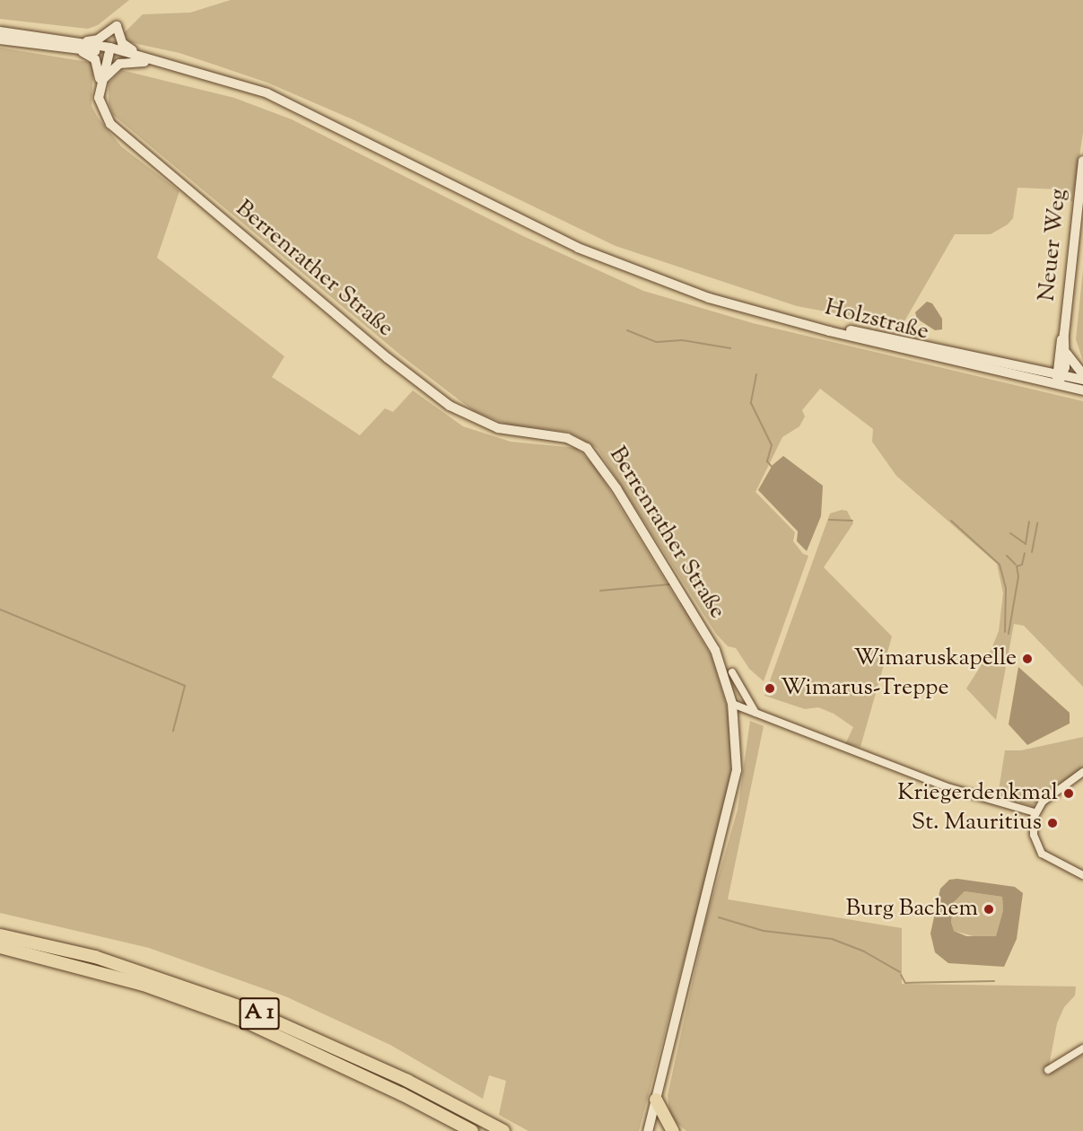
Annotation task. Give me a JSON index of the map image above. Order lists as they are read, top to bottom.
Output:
{
  "streets": {
    "highway": ["A 1"],
    "main road": ["Neuer Weg", "Berrenrather Straße", "Holzstraße"]
  },
  "crossings": [
    ["Neuer Weg", "Holzstraße"]
  ],
  "places": [
    "Wimaruskapelle",
    "Wimarus-Treppe",
    "Kriegerdenkmal",
    "St. Mauritius",
    "Burg Bachem"
  ]
}
